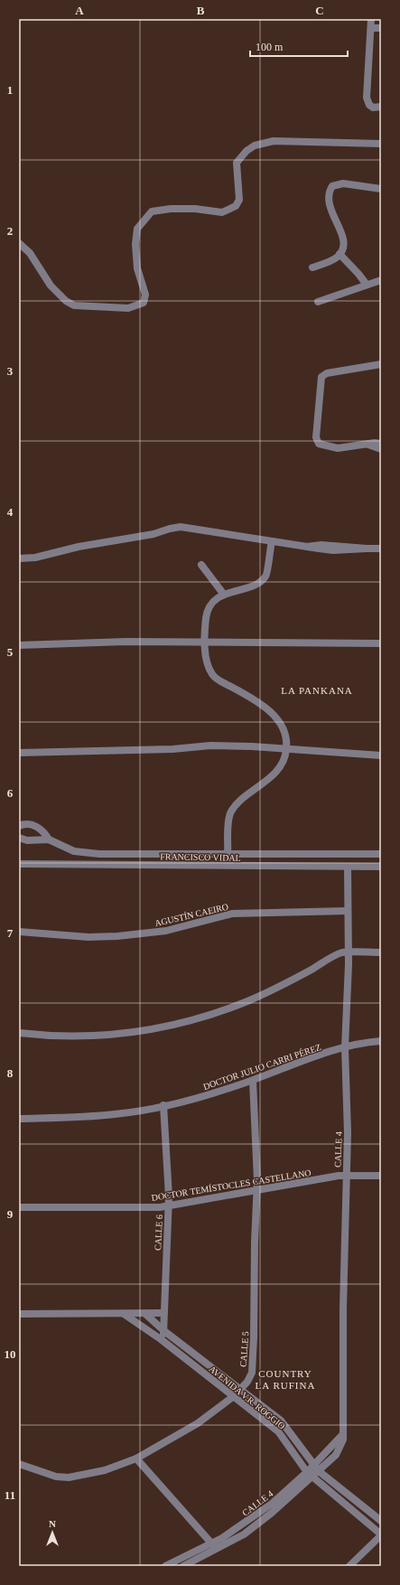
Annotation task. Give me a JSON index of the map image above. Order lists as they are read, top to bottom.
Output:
{
  "streets": {
    "street": [
      "FRANCISCO VIDAL",
      "AGUSTÍN CAEIRO",
      "DOCTOR JULIO CARRI PÉREZ",
      "CALLE 4",
      "DOCTOR TEMÍSTOCLES CASTELLANO",
      "CALLE 6",
      "CALLE 5",
      "AVENIDA V.R. ROGGIO"
    ]
  },
  "crossings": [
    ["FRANCISCO VIDAL", "CALLE 4"],
    ["AGUSTÍN CAEIRO", "CALLE 4"],
    ["DOCTOR JULIO CARRI PÉREZ", "CALLE 4"],
    ["DOCTOR JULIO CARRI PÉREZ", "CALLE 6"],
    ["DOCTOR JULIO CARRI PÉREZ", "CALLE 5"],
    ["CALLE 4", "DOCTOR TEMÍSTOCLES CASTELLANO"],
    ["CALLE 4", "AVENIDA V.R. ROGGIO"],
    ["DOCTOR TEMÍSTOCLES CASTELLANO", "CALLE 6"],
    ["DOCTOR TEMÍSTOCLES CASTELLANO", "CALLE 5"],
    ["CALLE 6", "AVENIDA V.R. ROGGIO"],
    ["CALLE 5", "AVENIDA V.R. ROGGIO"]
  ],
  "districts": ["LA PANKANA", "COUNTRY LA RUFINA"],
  "scale_bar": "100 m",
  "north": "top",
  "grid": {
    "columns": ["A", "B", "C"],
    "rows": [
      "1",
      "2",
      "3",
      "4",
      "5",
      "6",
      "7",
      "8",
      "9",
      "10",
      "11"
    ]
  }
}
